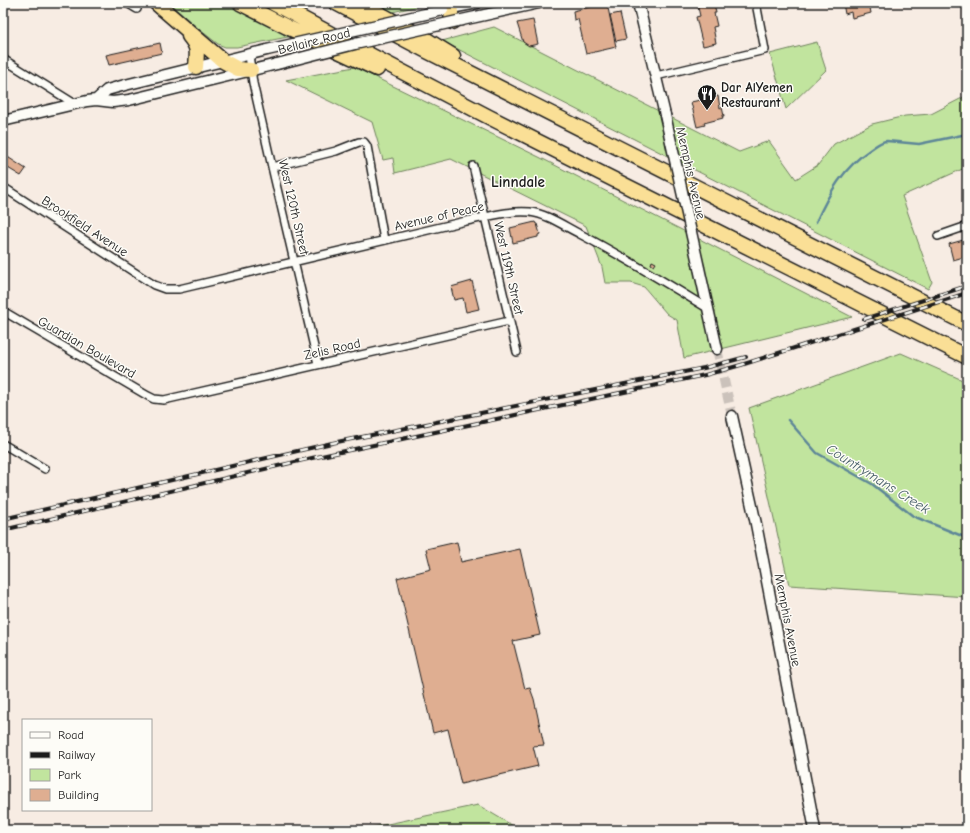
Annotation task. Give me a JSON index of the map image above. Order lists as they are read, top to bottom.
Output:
{
  "streets": {
    "street": [
      "Bellaire Road",
      "Memphis Avenue",
      "West 120th Street",
      "Avenue of Peace",
      "Brookfield Avenue",
      "West 119th Street",
      "Guardian Boulevard",
      "Zelis Road"
    ]
  },
  "crossings": [
    ["Bellaire Road", "West 120th Street"],
    ["Memphis Avenue", "Avenue of Peace"],
    ["West 120th Street", "Avenue of Peace"],
    ["West 120th Street", "Zelis Road"],
    ["Avenue of Peace", "Brookfield Avenue"],
    ["Avenue of Peace", "West 119th Street"],
    ["West 119th Street", "Zelis Road"],
    ["Guardian Boulevard", "Zelis Road"]
  ],
  "districts": ["Linndale"],
  "water": ["Countrymans Creek"],
  "places": {
    "restaurant": ["Dar AlYemen Restaurant"]
  },
  "legend": [
    "Road",
    "Railway",
    "Park",
    "Building"
  ]
}
